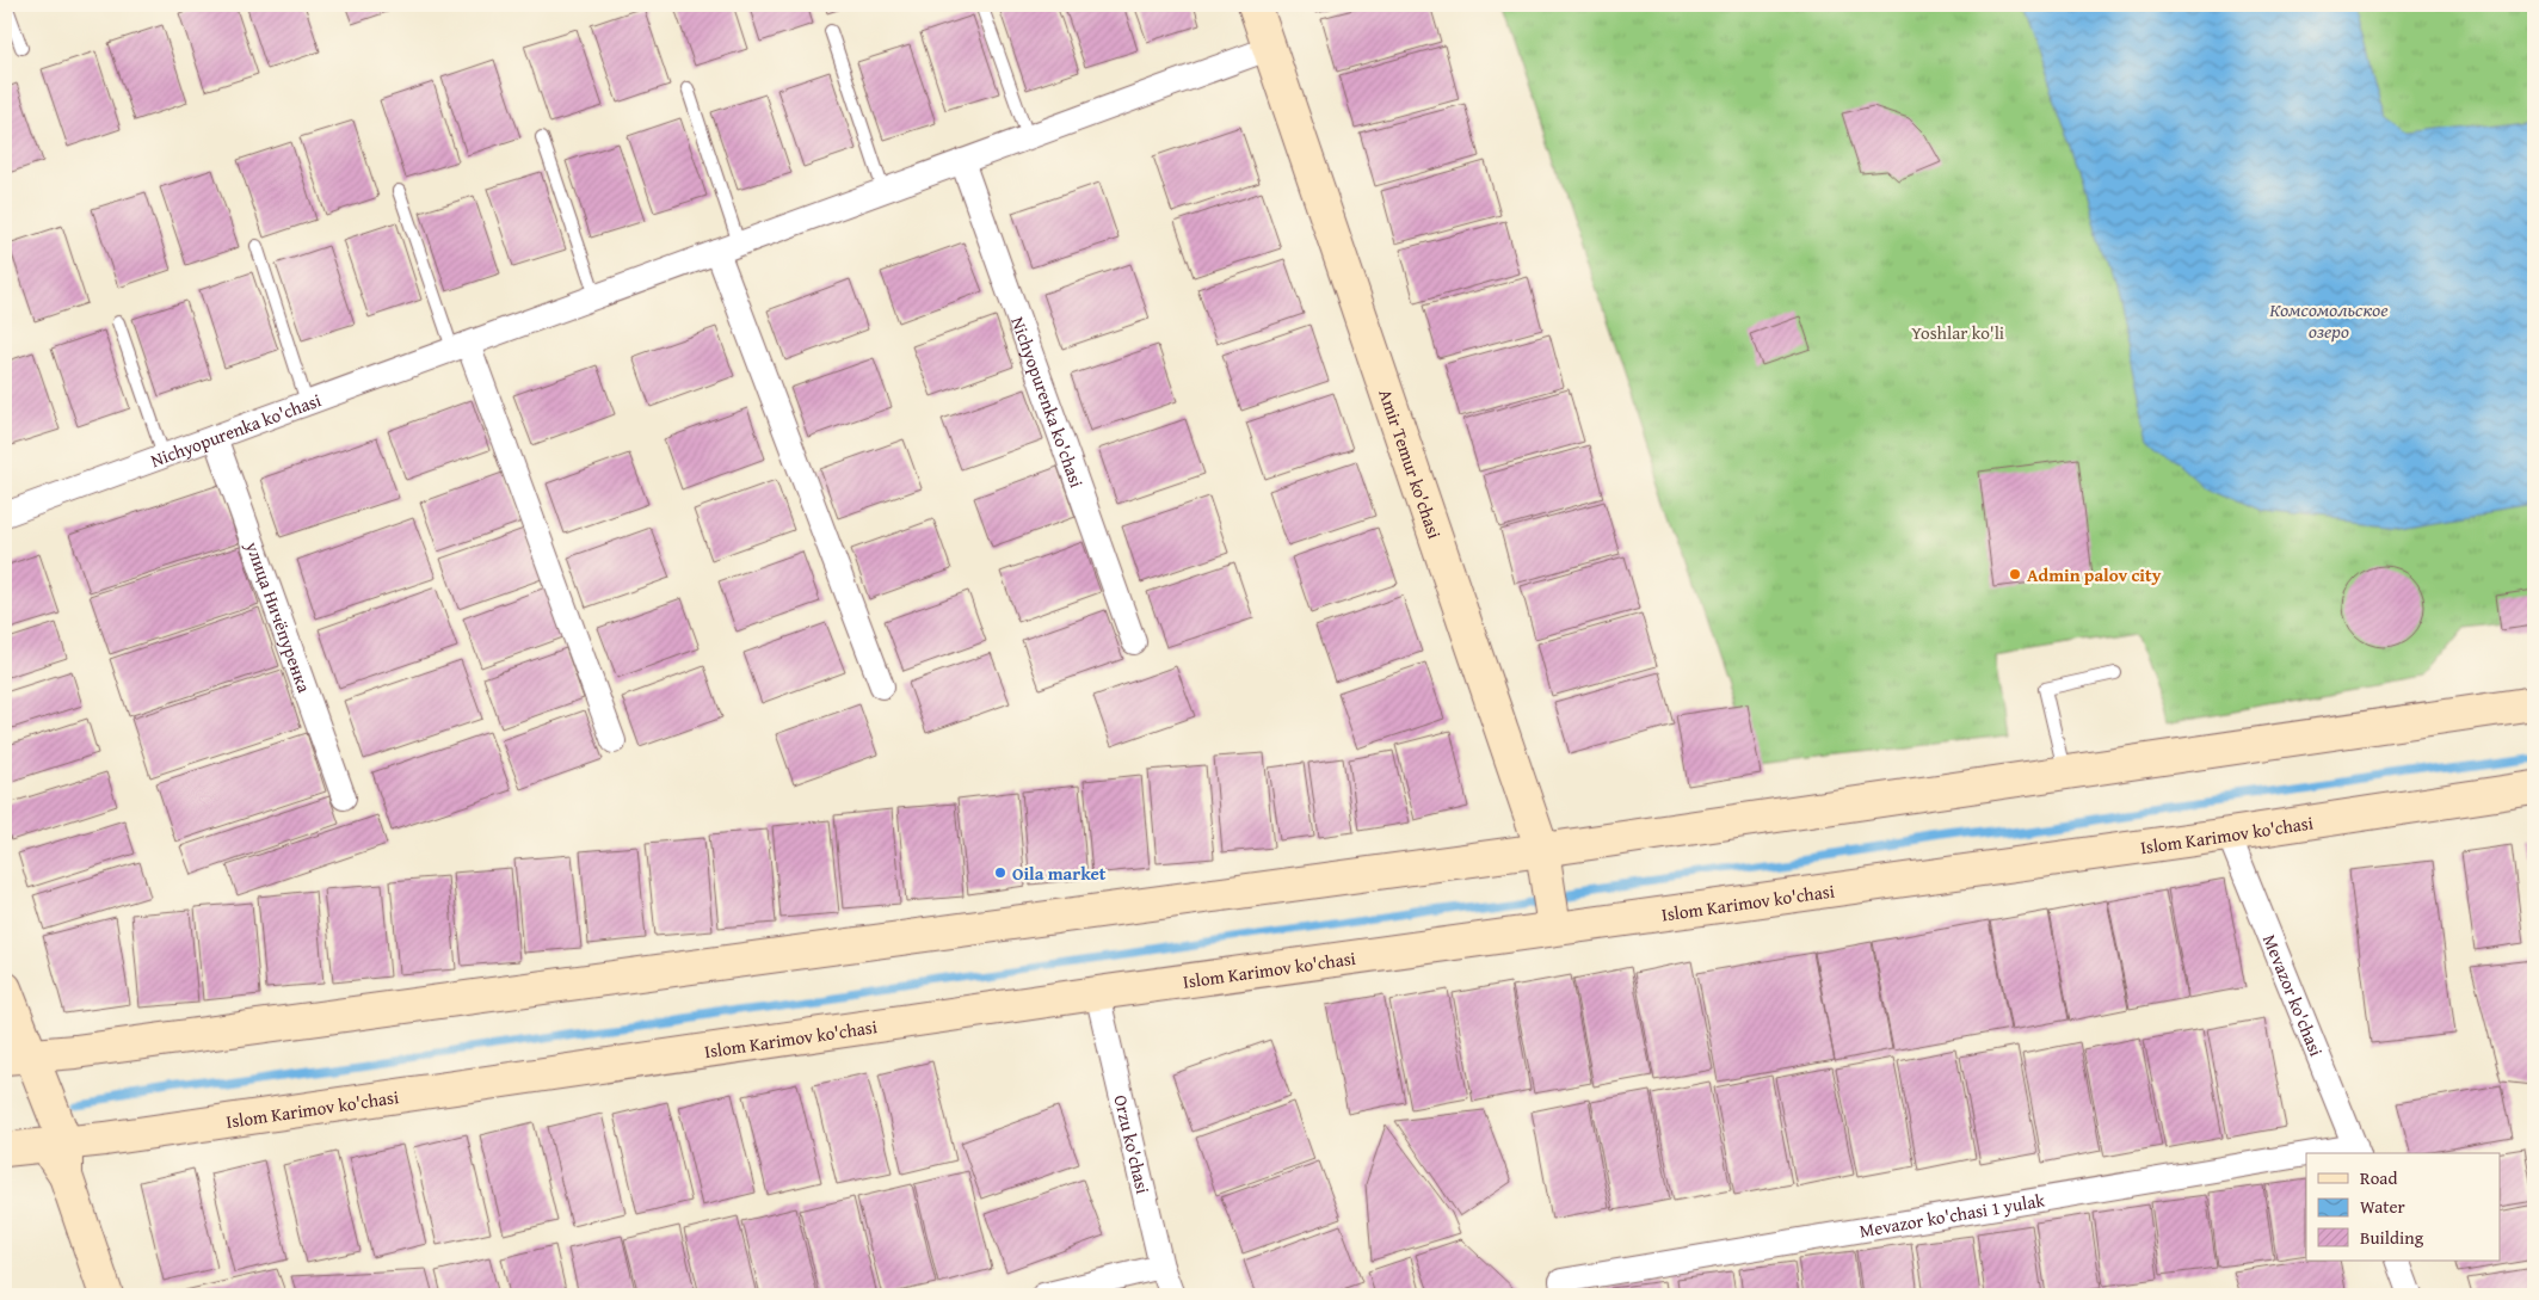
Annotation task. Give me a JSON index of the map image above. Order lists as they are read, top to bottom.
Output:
{
  "streets": {
    "main road": ["Amir Temur ko'chasi", "Islom Karimov ko'chasi"],
    "street": [
      "Nichyopurenka ko'chasi",
      "улица Ничёпуренка",
      "Mevazor ko'chasi",
      "Orzu ko'chasi",
      "Mevazor ko'chasi 1 yulak"
    ]
  },
  "crossings": [
    ["Nichyopurenka ko'chasi", "Amir Temur ko'chasi"],
    ["Nichyopurenka ko'chasi", "улица Ничёпуренка"],
    ["Amir Temur ko'chasi", "Islom Karimov ko'chasi"],
    ["Islom Karimov ko'chasi", "Mevazor ko'chasi"],
    ["Islom Karimov ko'chasi", "Orzu ko'chasi"]
  ],
  "water": ["Комсомольское озеро"],
  "parks": ["Yoshlar ko'li"],
  "places": ["Admin palov city", "Oila market"],
  "legend": ["Road", "Water", "Building"]
}
